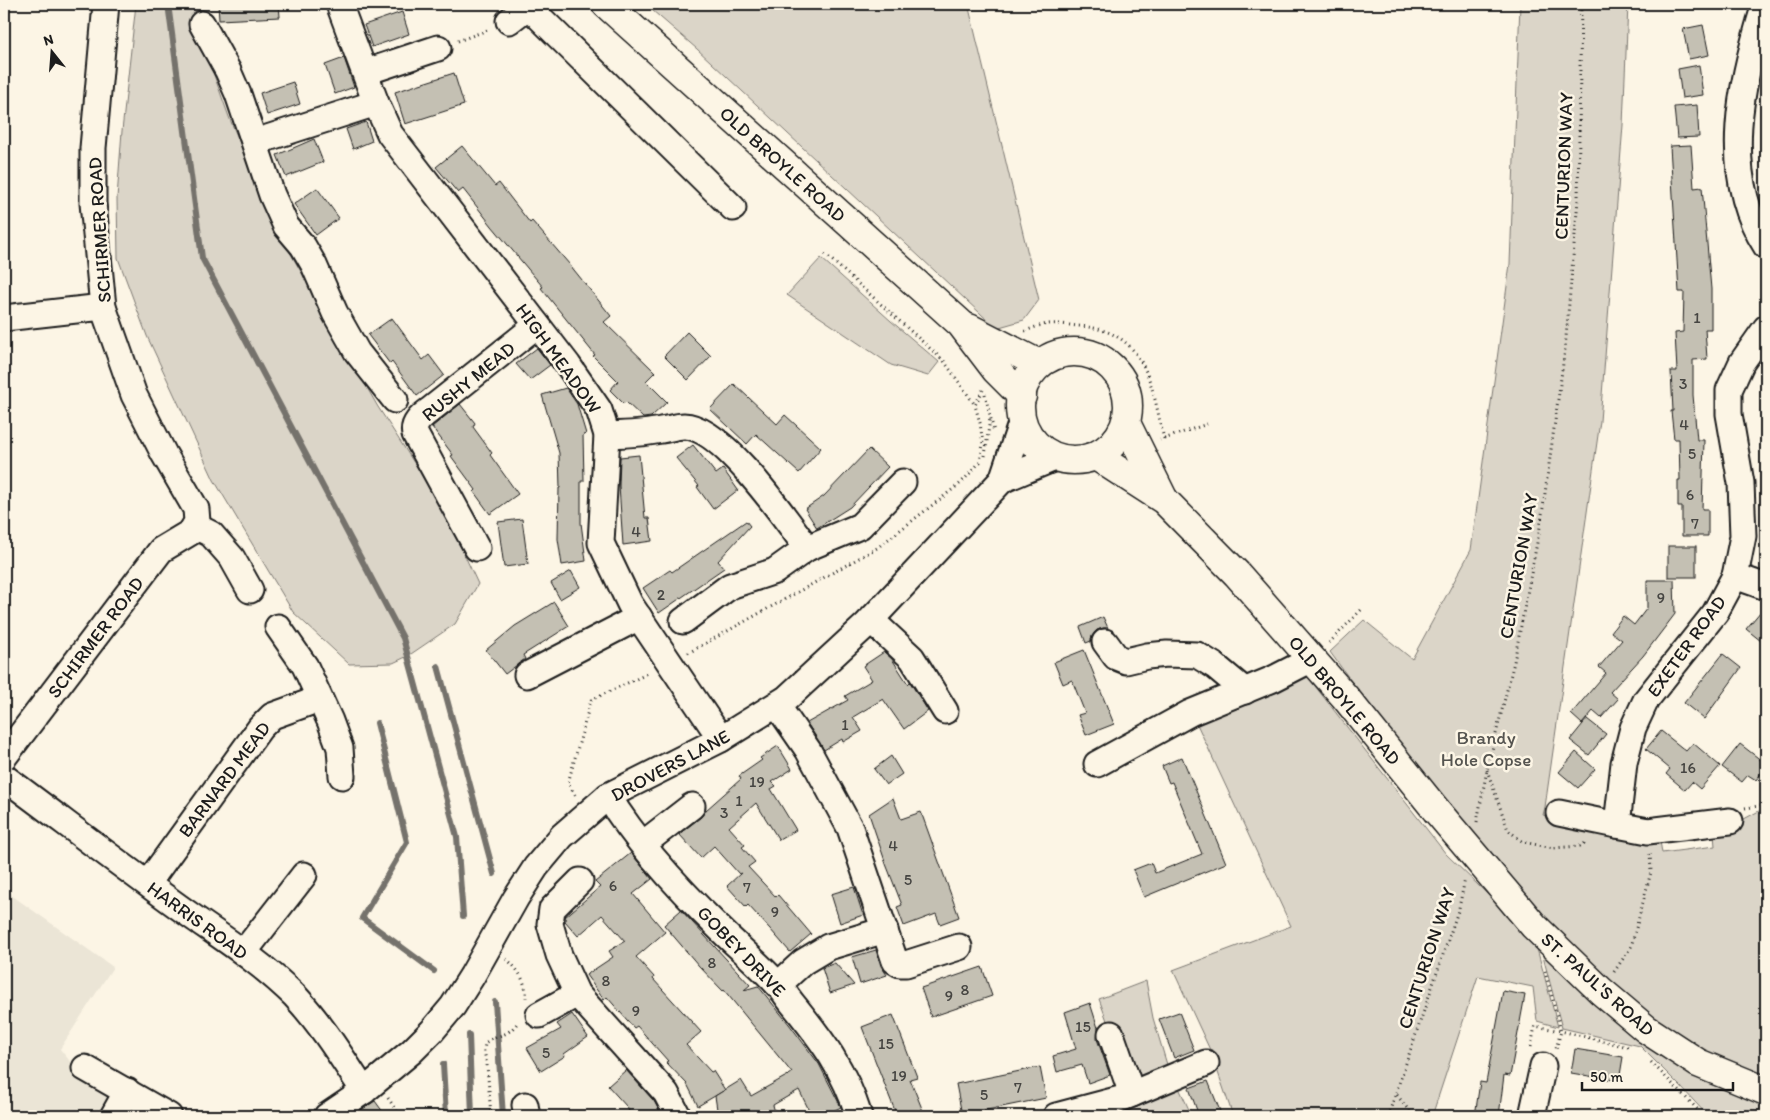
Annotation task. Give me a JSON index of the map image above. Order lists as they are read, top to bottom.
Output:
{
  "streets": {
    "main road": ["OLD BROYLE ROAD", "ST. PAUL'S ROAD"],
    "street": [
      "SCHIRMER ROAD",
      "HIGH MEADOW",
      "RUSHY MEAD",
      "EXETER ROAD",
      "DROVERS LANE",
      "BARNARD MEAD",
      "HARRIS ROAD",
      "GOBEY DRIVE"
    ],
    "path": ["CENTURION WAY"]
  },
  "crossings": [
    ["OLD BROYLE ROAD", "DROVERS LANE"],
    ["OLD BROYLE ROAD", "ST. PAUL'S ROAD"],
    ["HIGH MEADOW", "RUSHY MEAD"],
    ["HIGH MEADOW", "DROVERS LANE"],
    ["DROVERS LANE", "HARRIS ROAD"],
    ["DROVERS LANE", "GOBEY DRIVE"],
    ["BARNARD MEAD", "HARRIS ROAD"]
  ],
  "parks": ["Brandy Hole Copse"],
  "house_numbers": [
    "1",
    "3",
    "4",
    "5",
    "6",
    "7",
    "4",
    "2",
    "9",
    "1",
    "16",
    "19",
    "1",
    "3",
    "4",
    "5",
    "6",
    "7",
    "9",
    "8",
    "8",
    "8",
    "9",
    "9",
    "15",
    "15",
    "5",
    "19",
    "7",
    "5"
  ],
  "scale_bar": "50 m",
  "north": "top"
}
